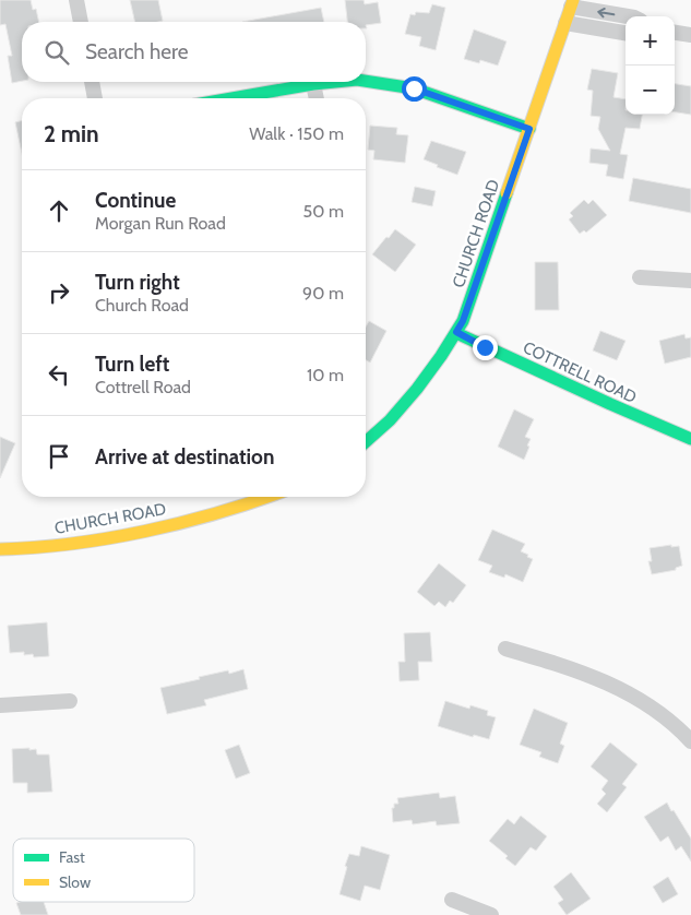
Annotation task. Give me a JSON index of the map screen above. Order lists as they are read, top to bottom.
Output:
{
  "streets": {
    "main road": ["CHURCH ROAD", "COTTRELL ROAD"]
  },
  "crossings": [
    ["CHURCH ROAD", "COTTRELL ROAD"]
  ],
  "legend": ["Fast", "Slow"],
  "page": {
    "map_buttons": ["+", "−"],
    "search": "Search here",
    "heading": ["2 min", "Walk · 150 m"],
    "list": [
      ["Continue", "Morgan Run Road", "50 m"],
      ["Turn right", "Church Road", "90 m"],
      ["Turn left", "Cottrell Road", "10 m"],
      "Arrive at destination"
    ]
  }
}
